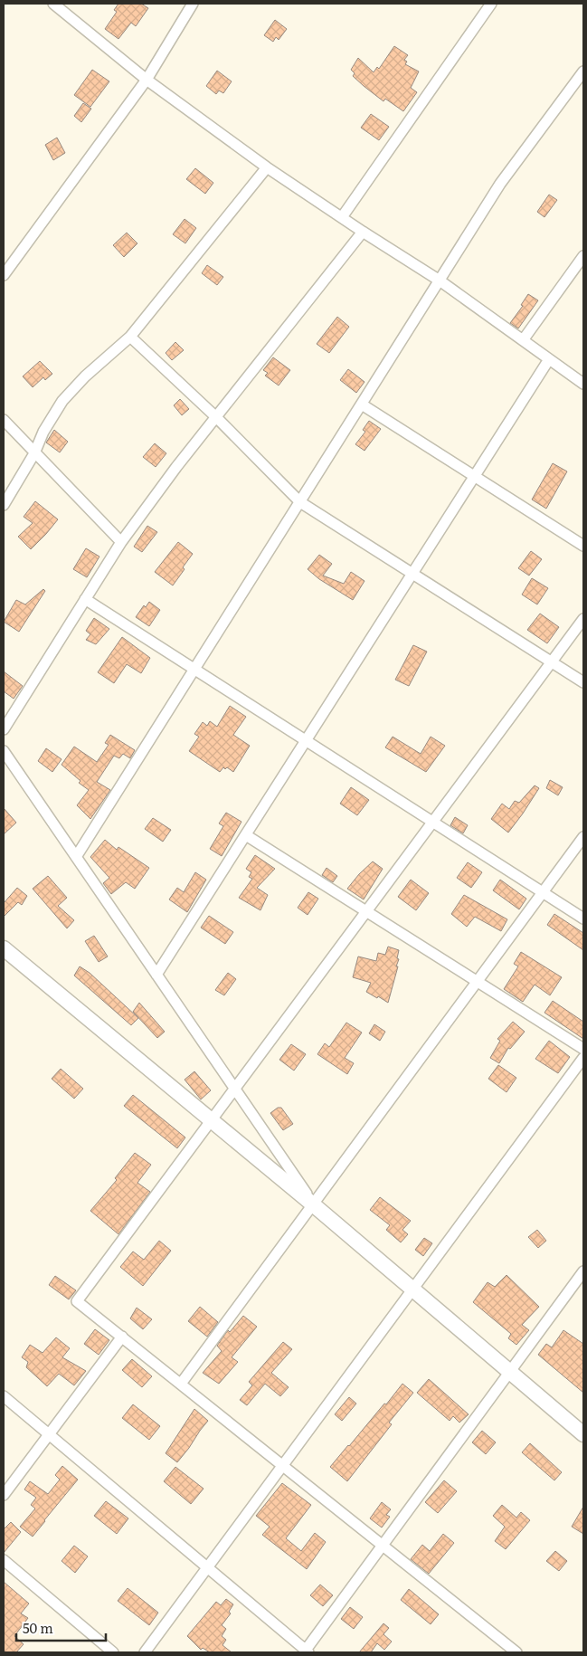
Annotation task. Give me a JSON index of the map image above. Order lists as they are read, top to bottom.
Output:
{
  "scale_bar": "50 m"
}
